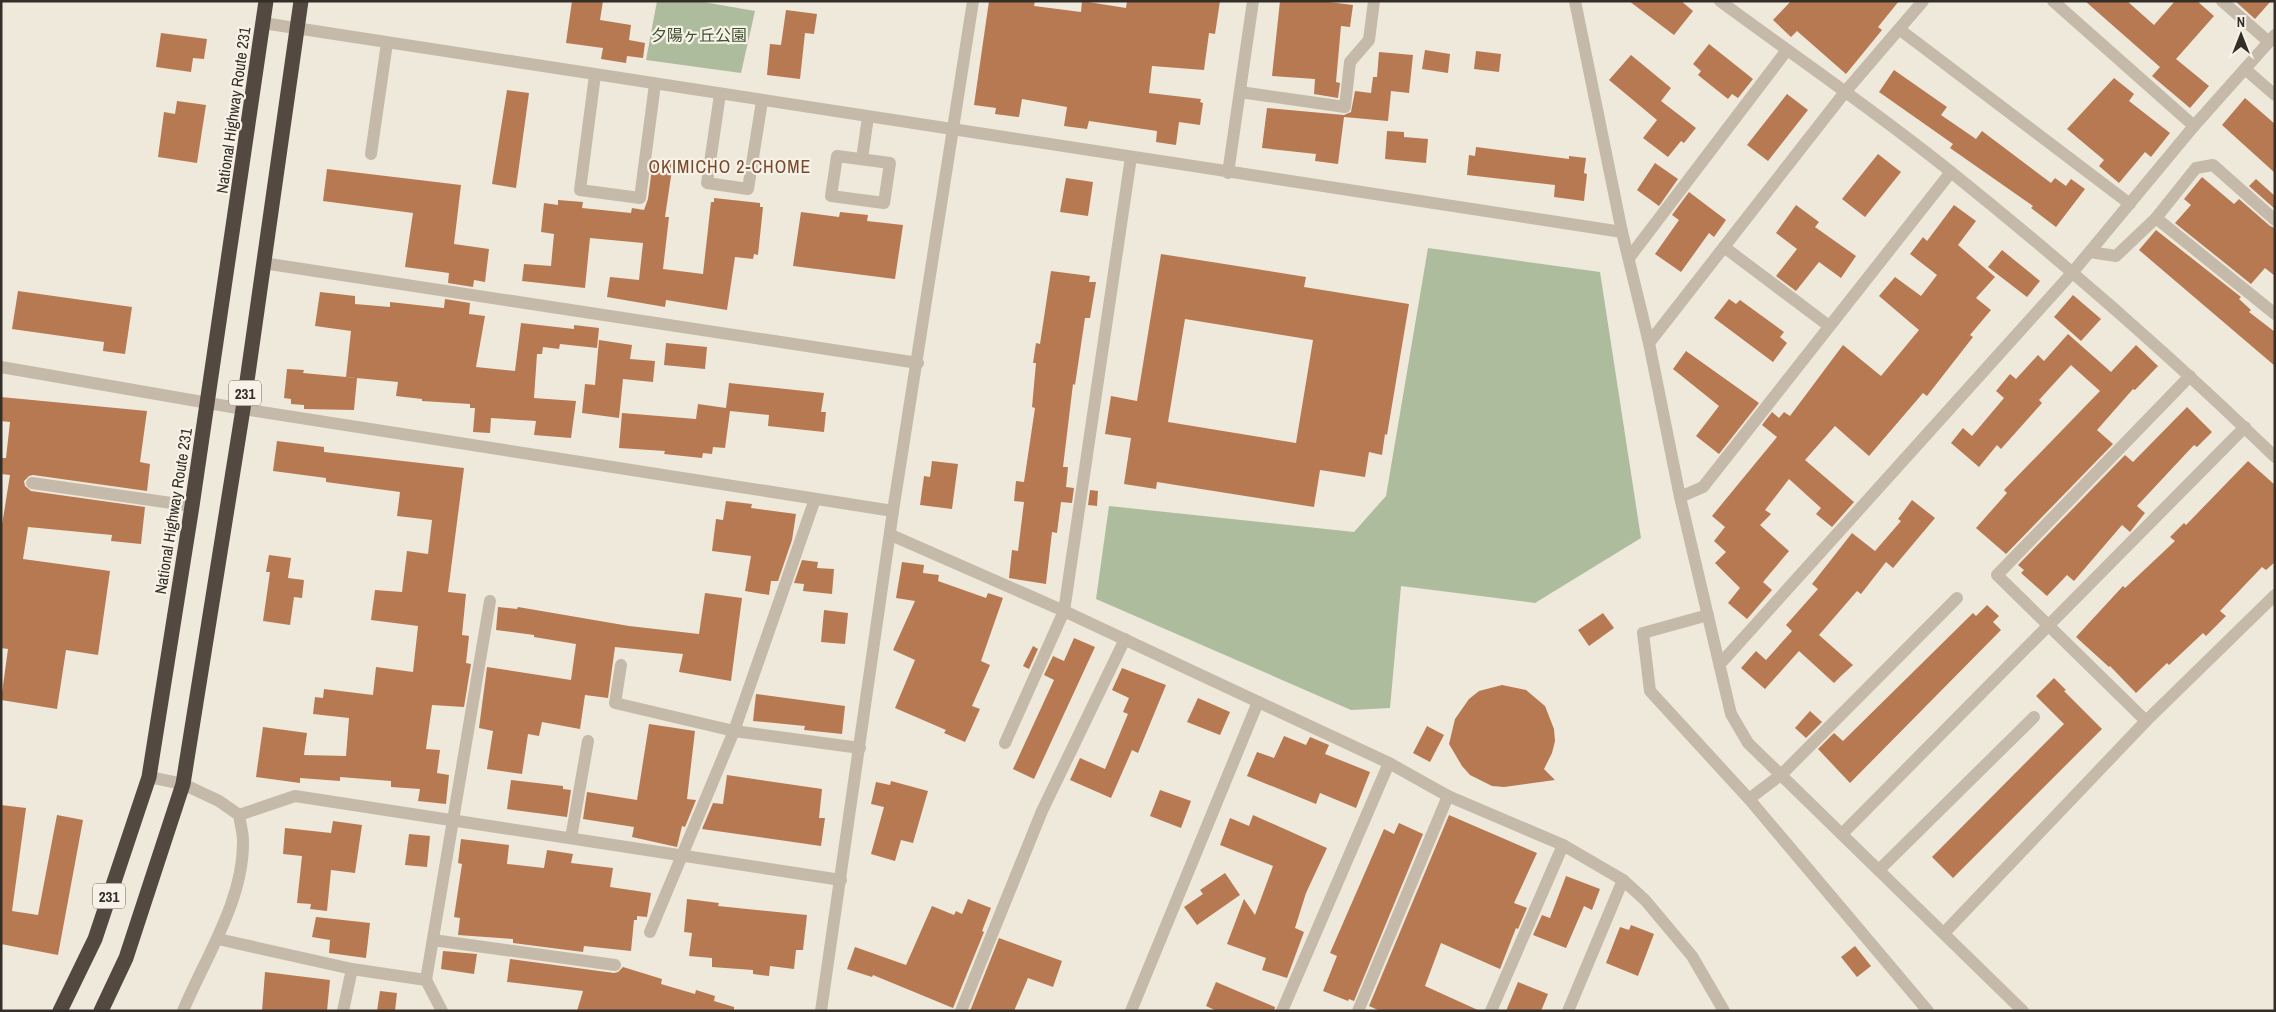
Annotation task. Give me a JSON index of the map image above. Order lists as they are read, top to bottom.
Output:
{
  "streets": {
    "highway": ["National Highway Route 231", "231"]
  },
  "districts": ["OKIMICHO 2-CHOME"],
  "parks": ["夕陽ヶ丘公園"],
  "north": "top"
}
